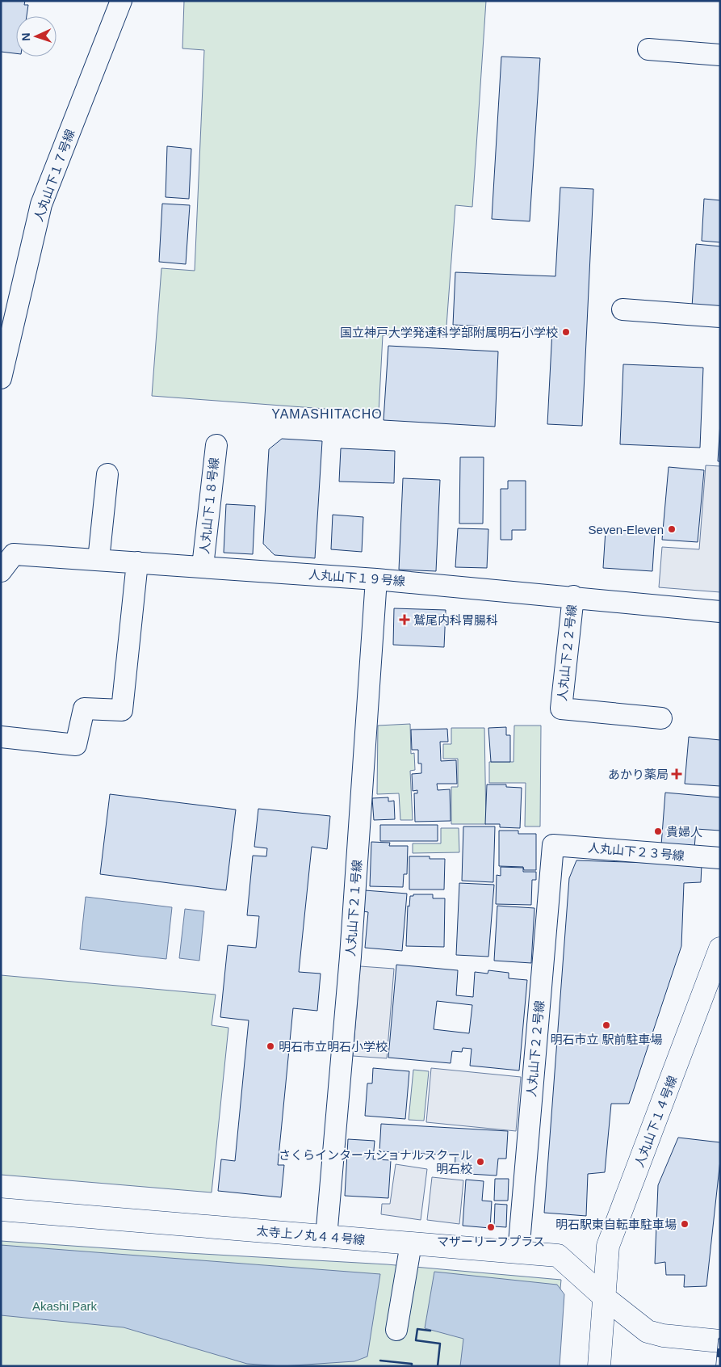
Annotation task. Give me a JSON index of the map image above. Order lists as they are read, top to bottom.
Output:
{
  "streets": {
    "street": [
      "人丸山下１７号線",
      "人丸山下１８号線",
      "人丸山下１９号線",
      "人丸山下２２号線",
      "人丸山下２３号線",
      "人丸山下２１号線",
      "人丸山下１４号線",
      "太寺上ノ丸４４号線"
    ]
  },
  "crossings": [
    ["人丸山下１８号線", "人丸山下１９号線"],
    ["人丸山下１９号線", "人丸山下２２号線"],
    ["人丸山下１９号線", "人丸山下２１号線"],
    ["人丸山下２２号線", "人丸山下２３号線"],
    ["人丸山下２２号線", "太寺上ノ丸４４号線"],
    ["人丸山下２１号線", "太寺上ノ丸４４号線"],
    ["人丸山下１４号線", "太寺上ノ丸４４号線"]
  ],
  "districts": ["YAMASHITACHO"],
  "parks": ["Akashi Park"],
  "places": {
    "other": [
      "国立神戸大学発達科学部附属明石小学校",
      "Seven-Eleven",
      "貴婦人",
      "明石市立 駅前駐車場",
      "明石市立明石小学校",
      "さくらインターナショナルスクール 明石校",
      "明石駅東自転車駐車場",
      "マザーリーフプラス"
    ],
    "health": ["鷲尾内科胃腸科", "あかり薬局"]
  },
  "north": "left"
}
